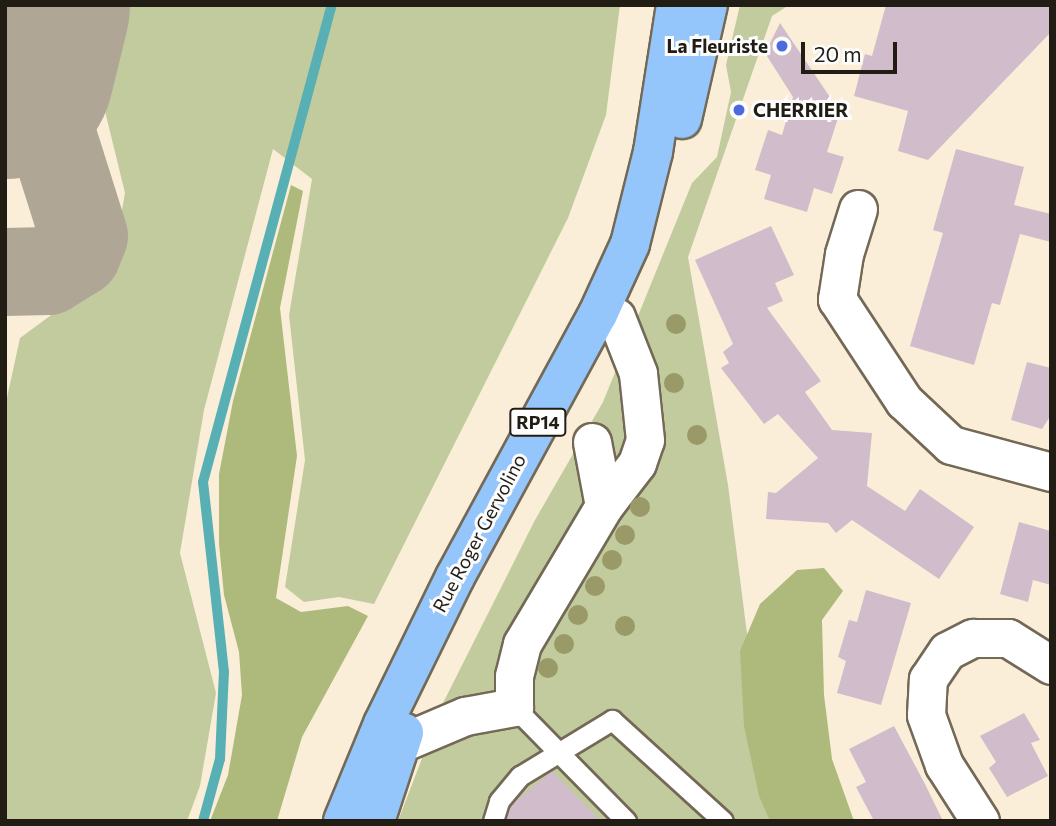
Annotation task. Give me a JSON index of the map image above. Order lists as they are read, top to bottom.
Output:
{
  "streets": {
    "main road": ["RP14", "Rue Roger Gervolino"]
  },
  "places": ["La Fleuriste", "CHERRIER"],
  "scale_bar": "20 m"
}
